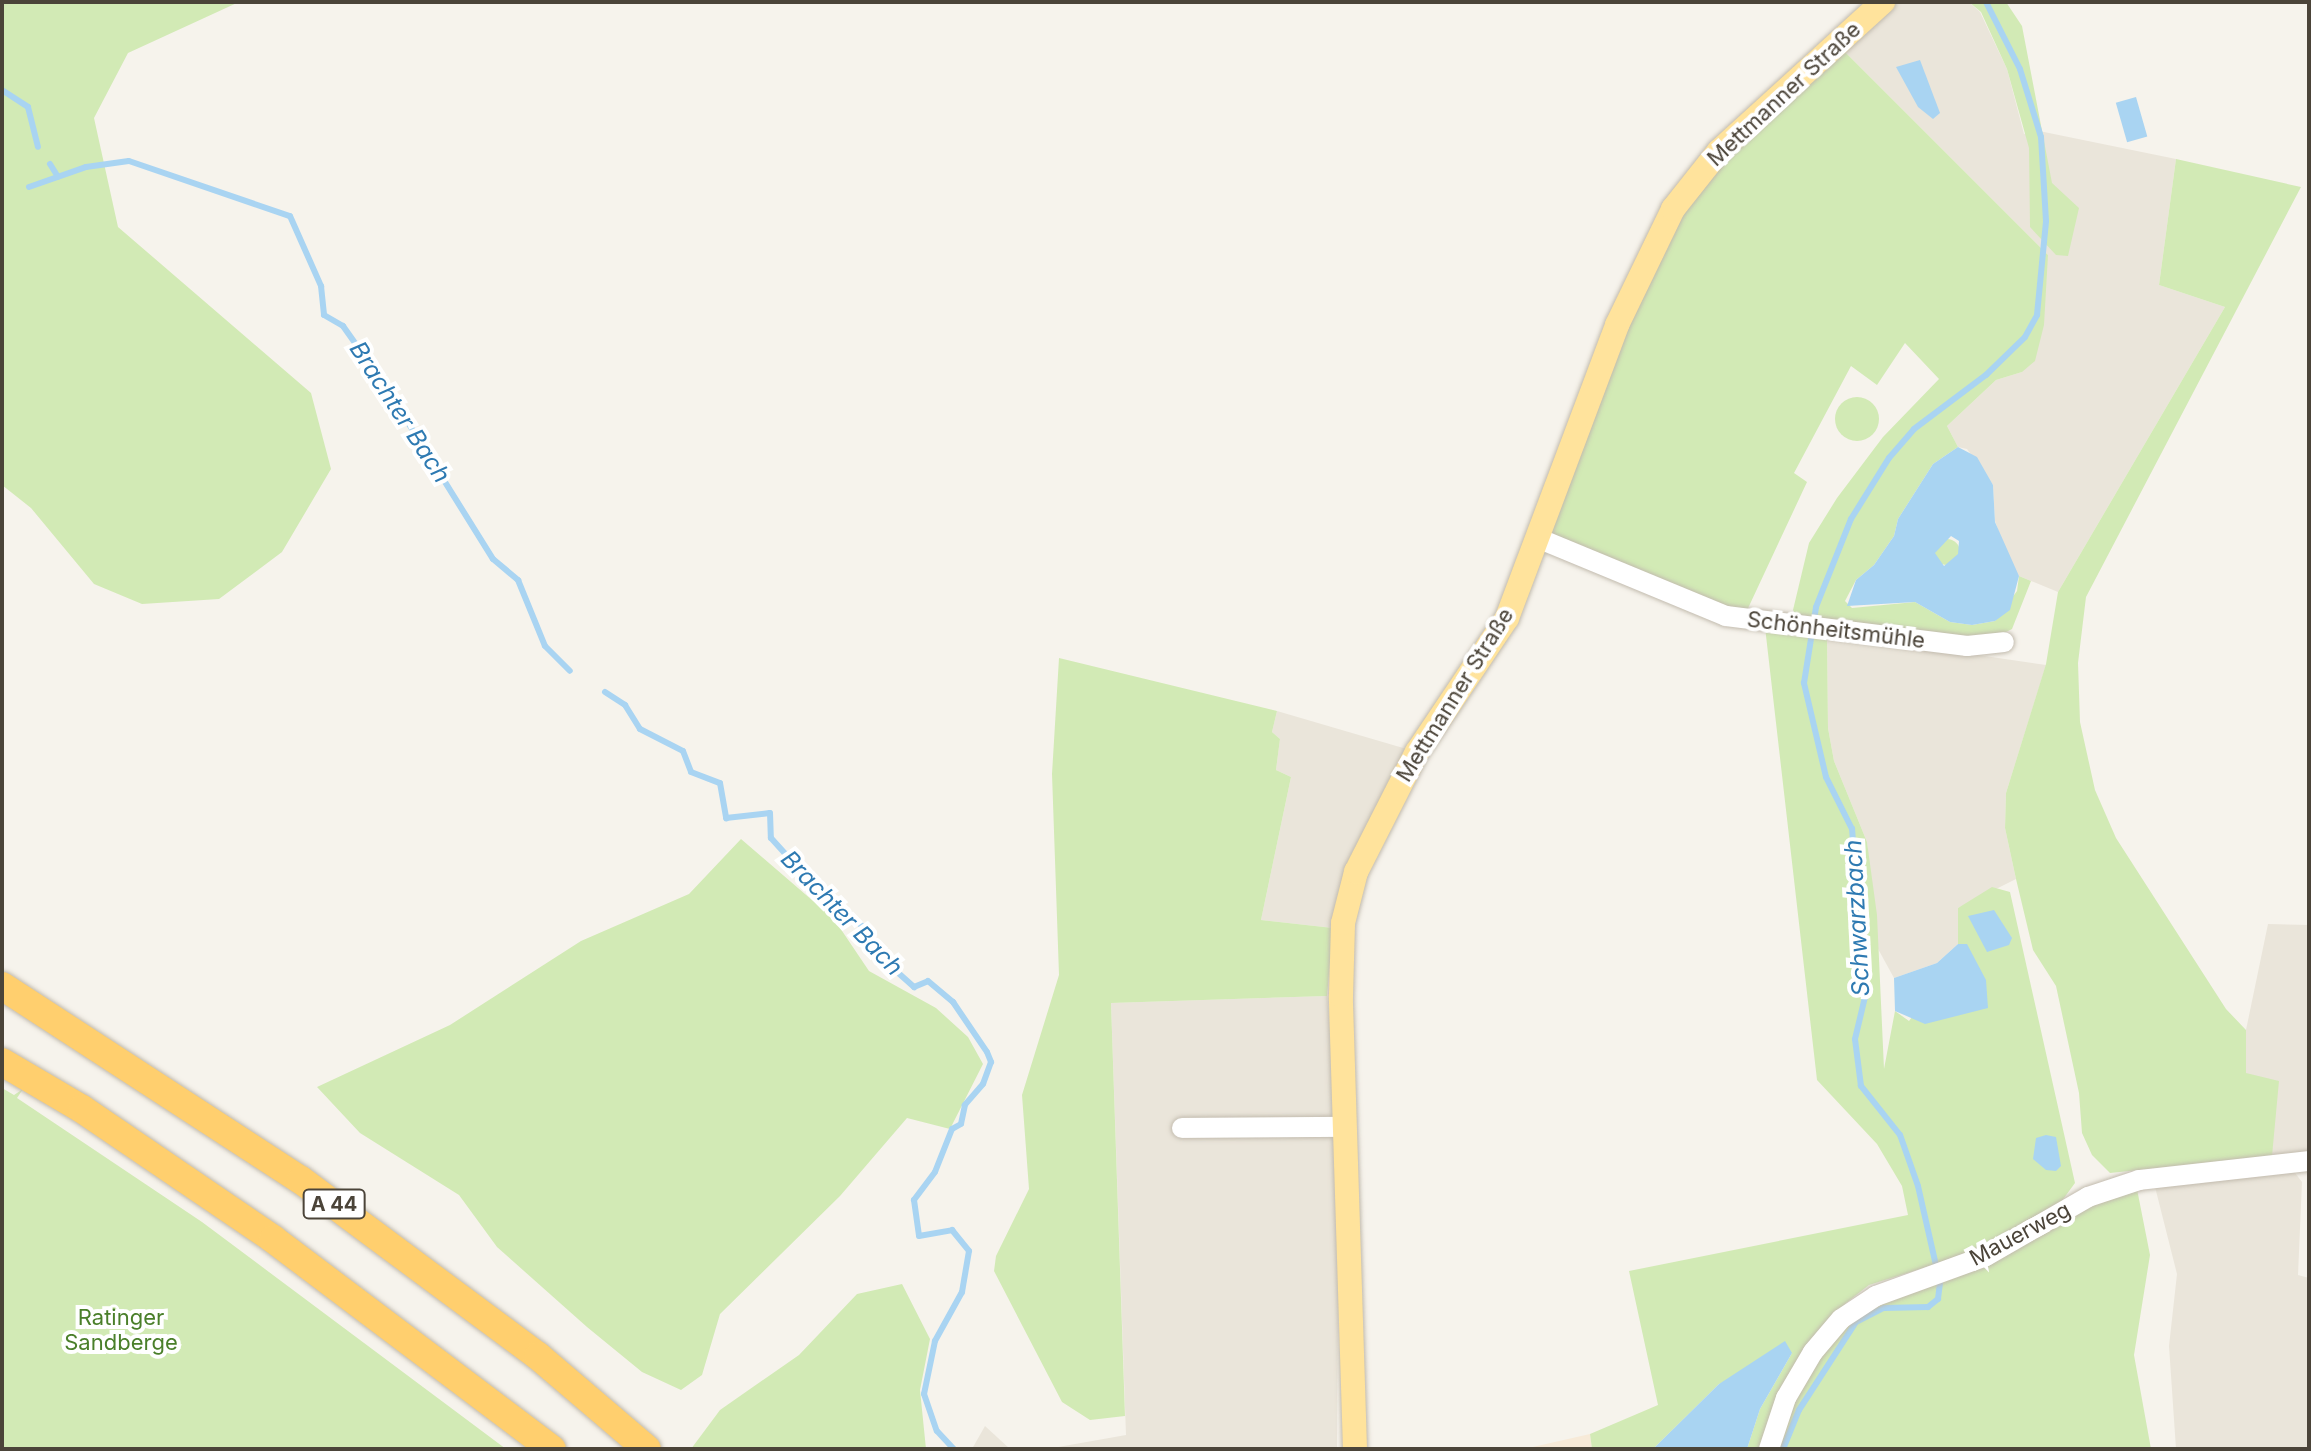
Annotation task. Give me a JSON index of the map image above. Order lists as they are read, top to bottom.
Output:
{
  "streets": {
    "highway": ["A 44"],
    "main road": ["Mettmanner Straße"],
    "street": ["Schönheitsmühle", "Mauerweg"]
  },
  "crossings": [
    ["Mettmanner Straße", "Schönheitsmühle"]
  ],
  "water": ["Brachter Bach", "Schwarzbach"],
  "parks": ["Ratinger Sandberge"]
}
